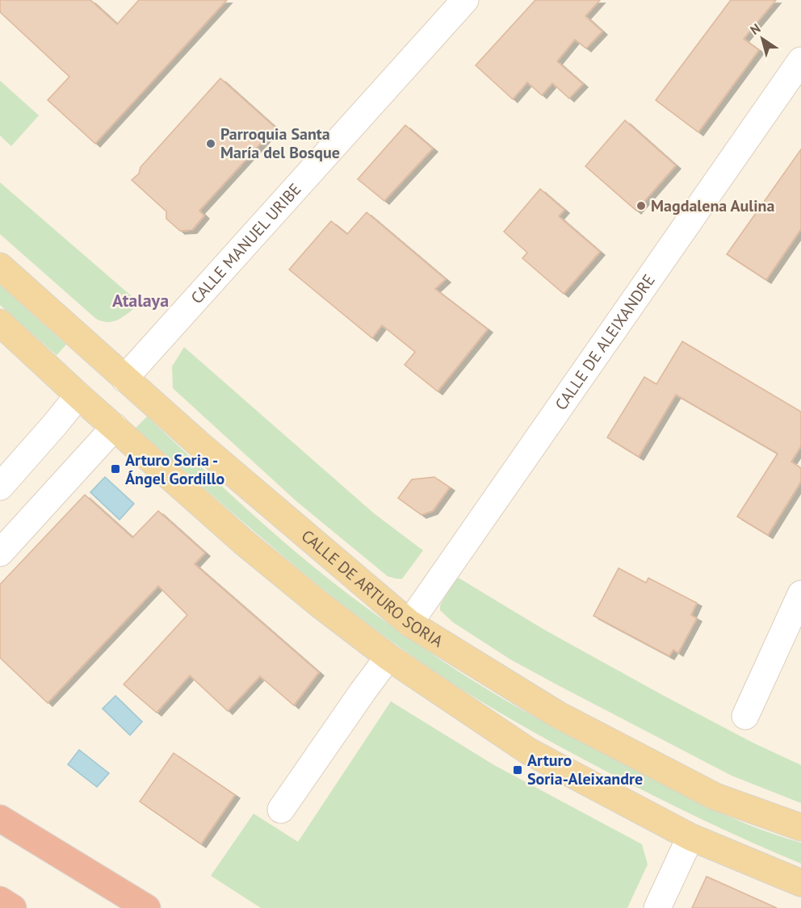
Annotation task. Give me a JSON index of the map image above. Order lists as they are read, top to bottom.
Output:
{
  "streets": {
    "main road": ["CALLE DE ARTURO SORIA"],
    "street": ["CALLE MANUEL URIBE", "CALLE DE ALEIXANDRE"]
  },
  "crossings": [
    ["CALLE MANUEL URIBE", "CALLE DE ARTURO SORIA"],
    ["CALLE DE ALEIXANDRE", "CALLE DE ARTURO SORIA"]
  ],
  "districts": ["Atalaya"],
  "places": {
    "other": ["Parroquia Santa María del Bosque", "Magdalena Aulina"],
    "transit": ["Arturo Soria - Ángel Gordillo", "Arturo Soria-Aleixandre"]
  },
  "north": "top left"
}
